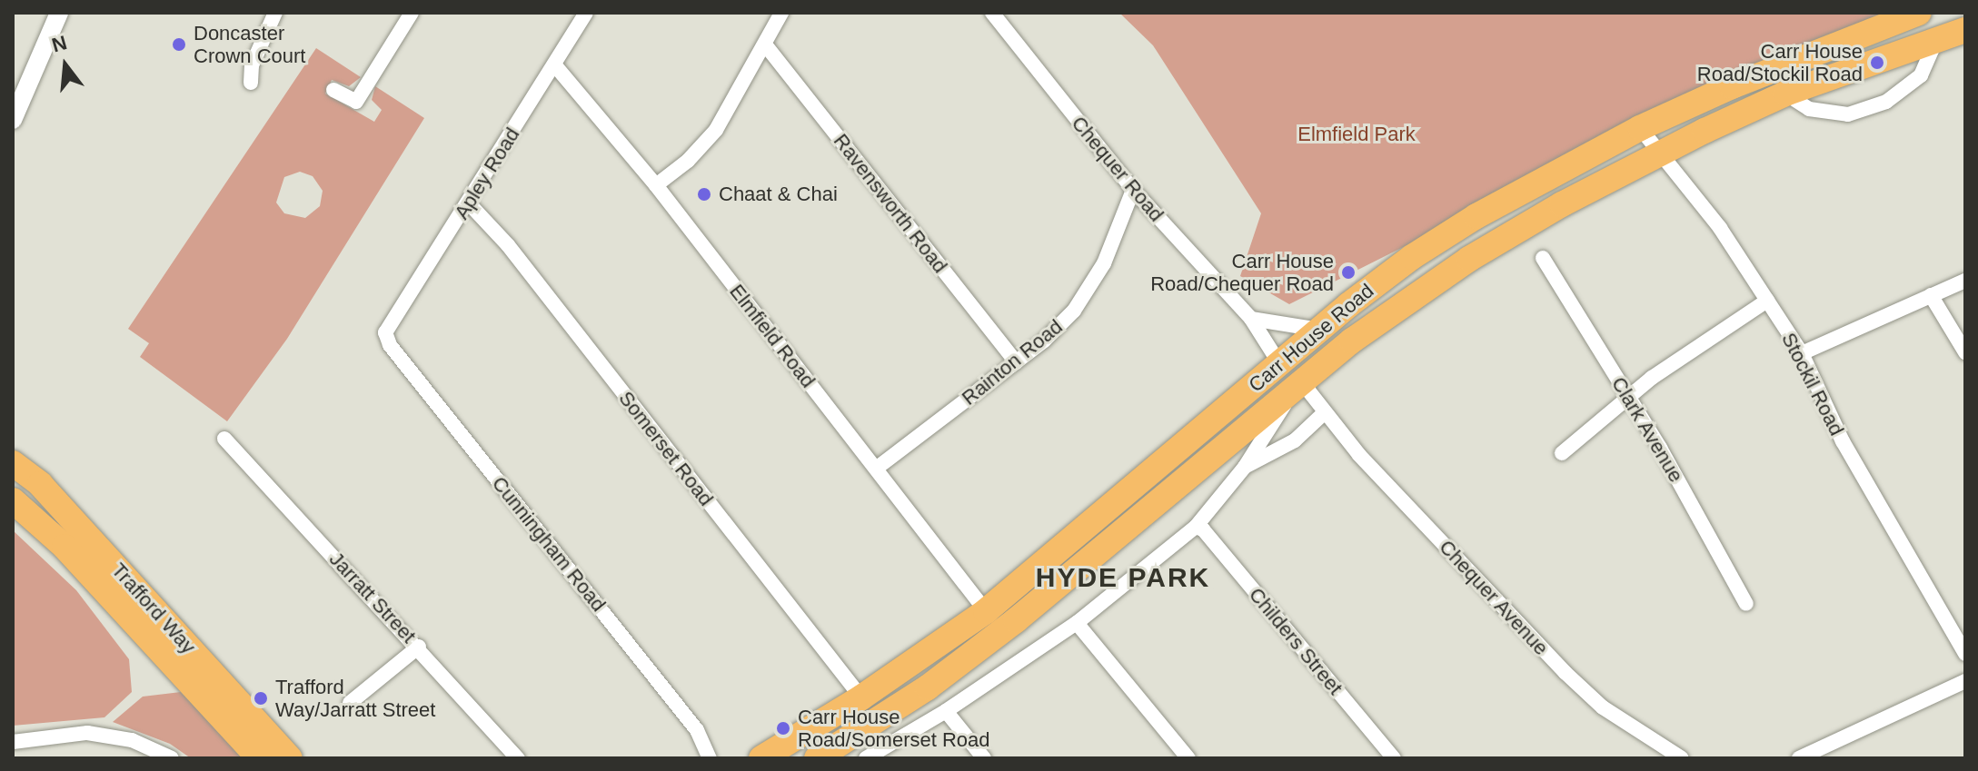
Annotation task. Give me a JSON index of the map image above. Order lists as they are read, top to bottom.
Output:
{
  "streets": {
    "highway": ["Carr House Road", "Trafford Way"],
    "street": [
      "Chequer Road",
      "Apley Road",
      "Ravensworth Road",
      "Elmfield Road",
      "Rainton Road",
      "Stockil Road",
      "Clark Avenue",
      "Somerset Road",
      "Cunningham Road",
      "Jarratt Street",
      "Chequer Avenue",
      "Childers Street"
    ]
  },
  "crossings": [
    ["Chequer Road", "Carr House Road"],
    ["Chequer Road", "Rainton Road"],
    ["Apley Road", "Elmfield Road"],
    ["Apley Road", "Somerset Road"],
    ["Apley Road", "Cunningham Road"],
    ["Ravensworth Road", "Rainton Road"],
    ["Elmfield Road", "Carr House Road"],
    ["Elmfield Road", "Rainton Road"],
    ["Carr House Road", "Stockil Road"],
    ["Carr House Road", "Somerset Road"],
    ["Carr House Road", "Chequer Avenue"]
  ],
  "districts": ["HYDE PARK"],
  "parks": ["Elmfield Park"],
  "places": [
    "Doncaster Crown Court",
    "Carr House Road/Stockil Road",
    "Chaat & Chai",
    "Carr House Road/Chequer Road",
    "Trafford Way/Jarratt Street",
    "Carr House Road/Somerset Road"
  ],
  "north": "top"
}
